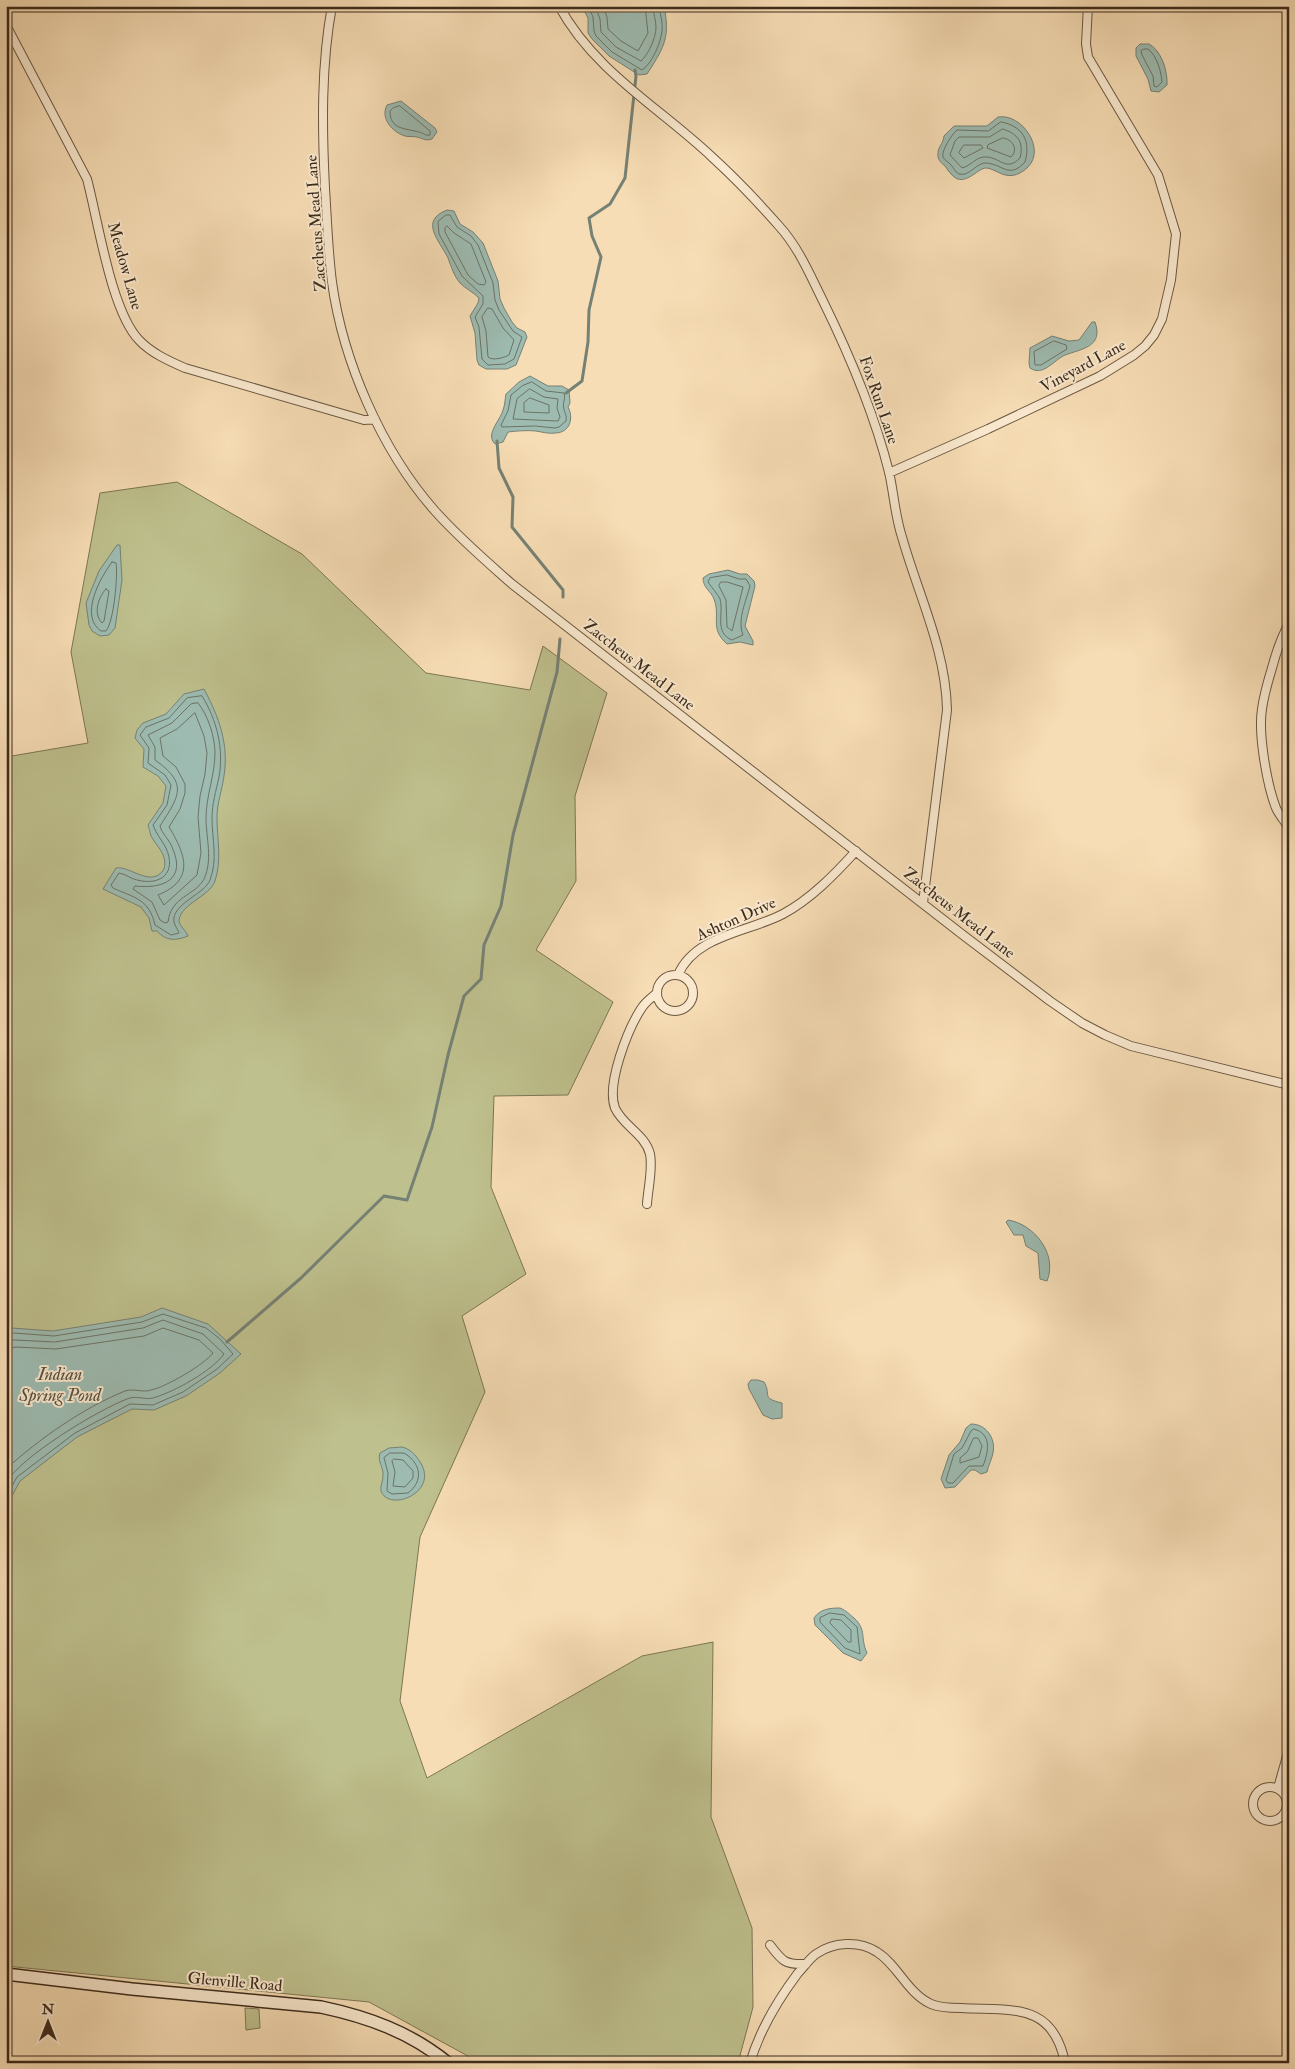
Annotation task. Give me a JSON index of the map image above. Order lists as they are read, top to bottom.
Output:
{
  "streets": {
    "main road": ["Glenville Road"],
    "street": [
      "Zaccheus Mead Lane",
      "Meadow Lane",
      "Vineyard Lane",
      "Fox Run Lane",
      "Ashton Drive"
    ]
  },
  "crossings": [
    ["Zaccheus Mead Lane", "Meadow Lane"],
    ["Zaccheus Mead Lane", "Fox Run Lane"],
    ["Zaccheus Mead Lane", "Ashton Drive"],
    ["Vineyard Lane", "Fox Run Lane"]
  ],
  "water": ["Indian Spring Pond"],
  "north": "top"
}
